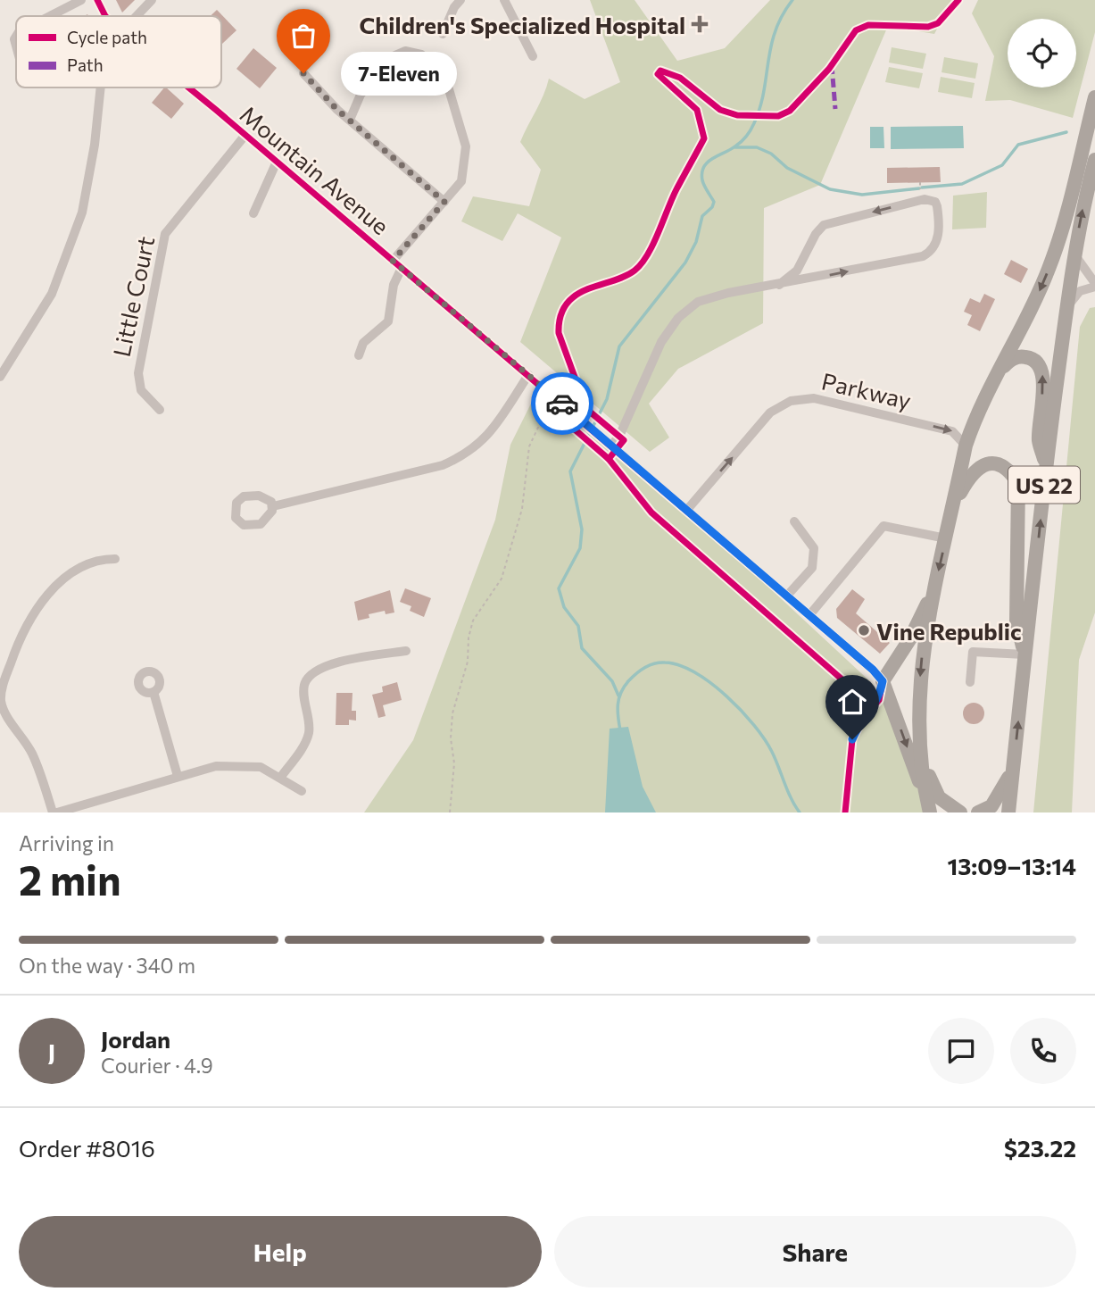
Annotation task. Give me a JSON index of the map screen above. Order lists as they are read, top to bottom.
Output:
{
  "streets": {
    "highway": ["US 22"],
    "street": ["Mountain Avenue", "Little Court", "Parkway"]
  },
  "crossings": [
    ["Mountain Avenue", "Little Court"],
    ["Mountain Avenue", "Parkway"]
  ],
  "one_way": ["Parkway"],
  "places": {
    "health": ["Children's Specialized Hospital"],
    "other": ["7-Eleven", "Vine Republic"]
  },
  "legend": ["Cycle path", "Path"],
  "page": {
    "bubble": "7-Eleven",
    "heading": ["2 min", "Arriving in", "13:09–13:14"],
    "panel": [
      "Jordan",
      "Courier · 4.9",
      "Order #8016",
      "$23.22"
    ],
    "bar": "On the way · 340 m",
    "round": "J",
    "buttons": ["Help", "Share"]
  }
}
